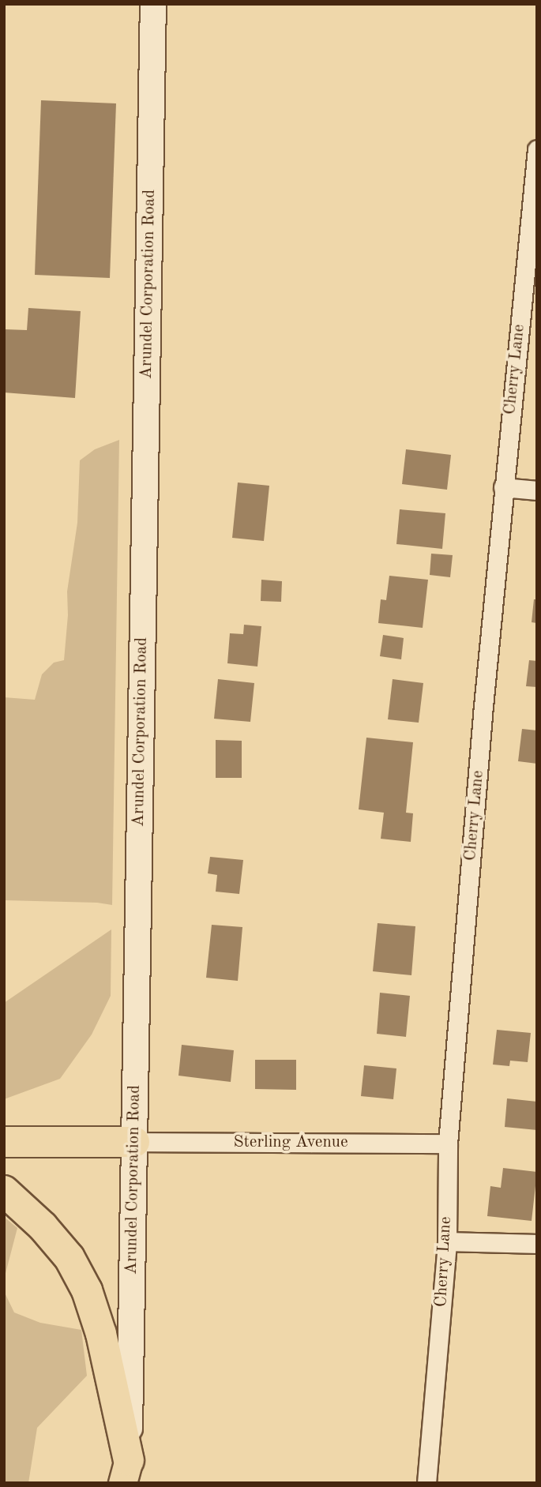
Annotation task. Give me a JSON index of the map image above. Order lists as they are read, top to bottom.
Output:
{
  "streets": {
    "street": ["Arundel Corporation Road", "Cherry Lane", "Sterling Avenue"]
  },
  "crossings": [
    ["Arundel Corporation Road", "Sterling Avenue"],
    ["Cherry Lane", "Sterling Avenue"]
  ]
}
